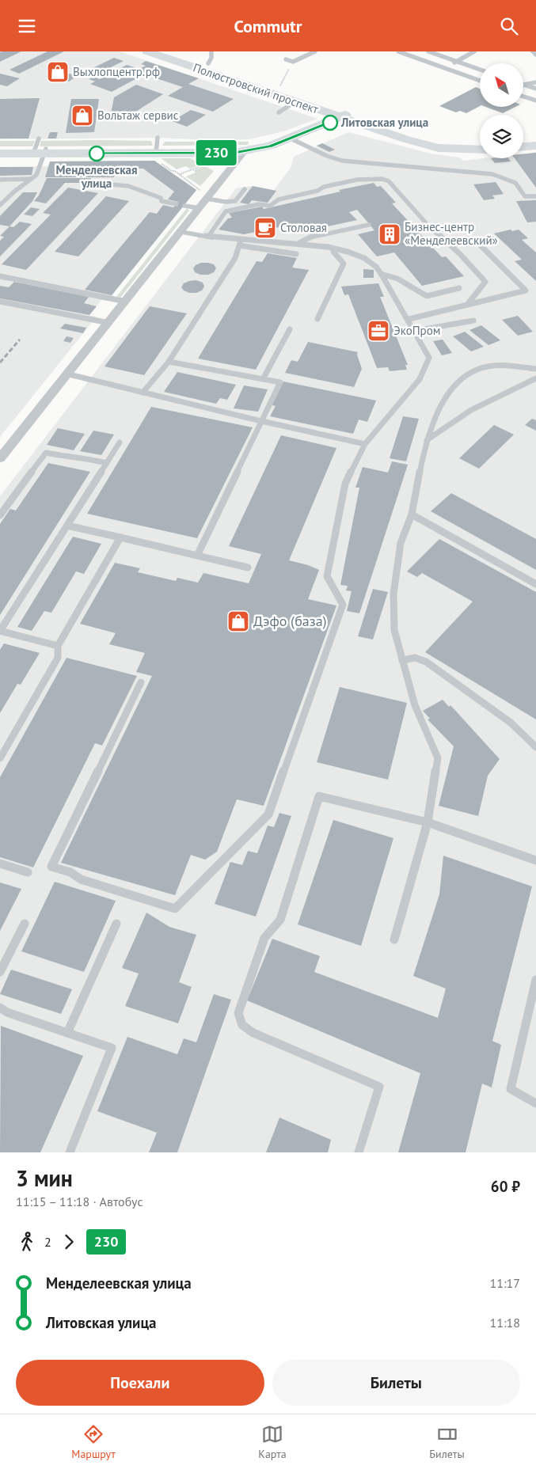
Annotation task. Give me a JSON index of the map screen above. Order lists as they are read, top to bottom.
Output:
{
  "streets": {
    "main road": ["Полюстровский проспект"]
  },
  "places": {
    "shop": ["Выхлопцентр.рф", "Вольтаж сервис", "Дэфо (база)"],
    "other": ["Литовская улица", "Менделеевская улица"],
    "cafe": ["Столовая"],
    "building": ["Бизнес-центр «Менделеевский»"],
    "office": ["ЭкоПром"]
  },
  "lines": ["bus line 230"],
  "north": "top left",
  "page": {
    "header": "Commutr",
    "on_map": "230",
    "heading": ["3 мин", "11:15 – 11:18 · Автобус", "60 ₽"],
    "legs": ["2", "230"],
    "list": [
      {
        "name": "Менделеевская улица",
        "value": "11:17"
      },
      {
        "name": "Литовская улица",
        "value": "11:18"
      }
    ],
    "buttons": ["Поехали", "Билеты"],
    "tabs": ["Маршрут", "Карта", "Билеты"]
  }
}
